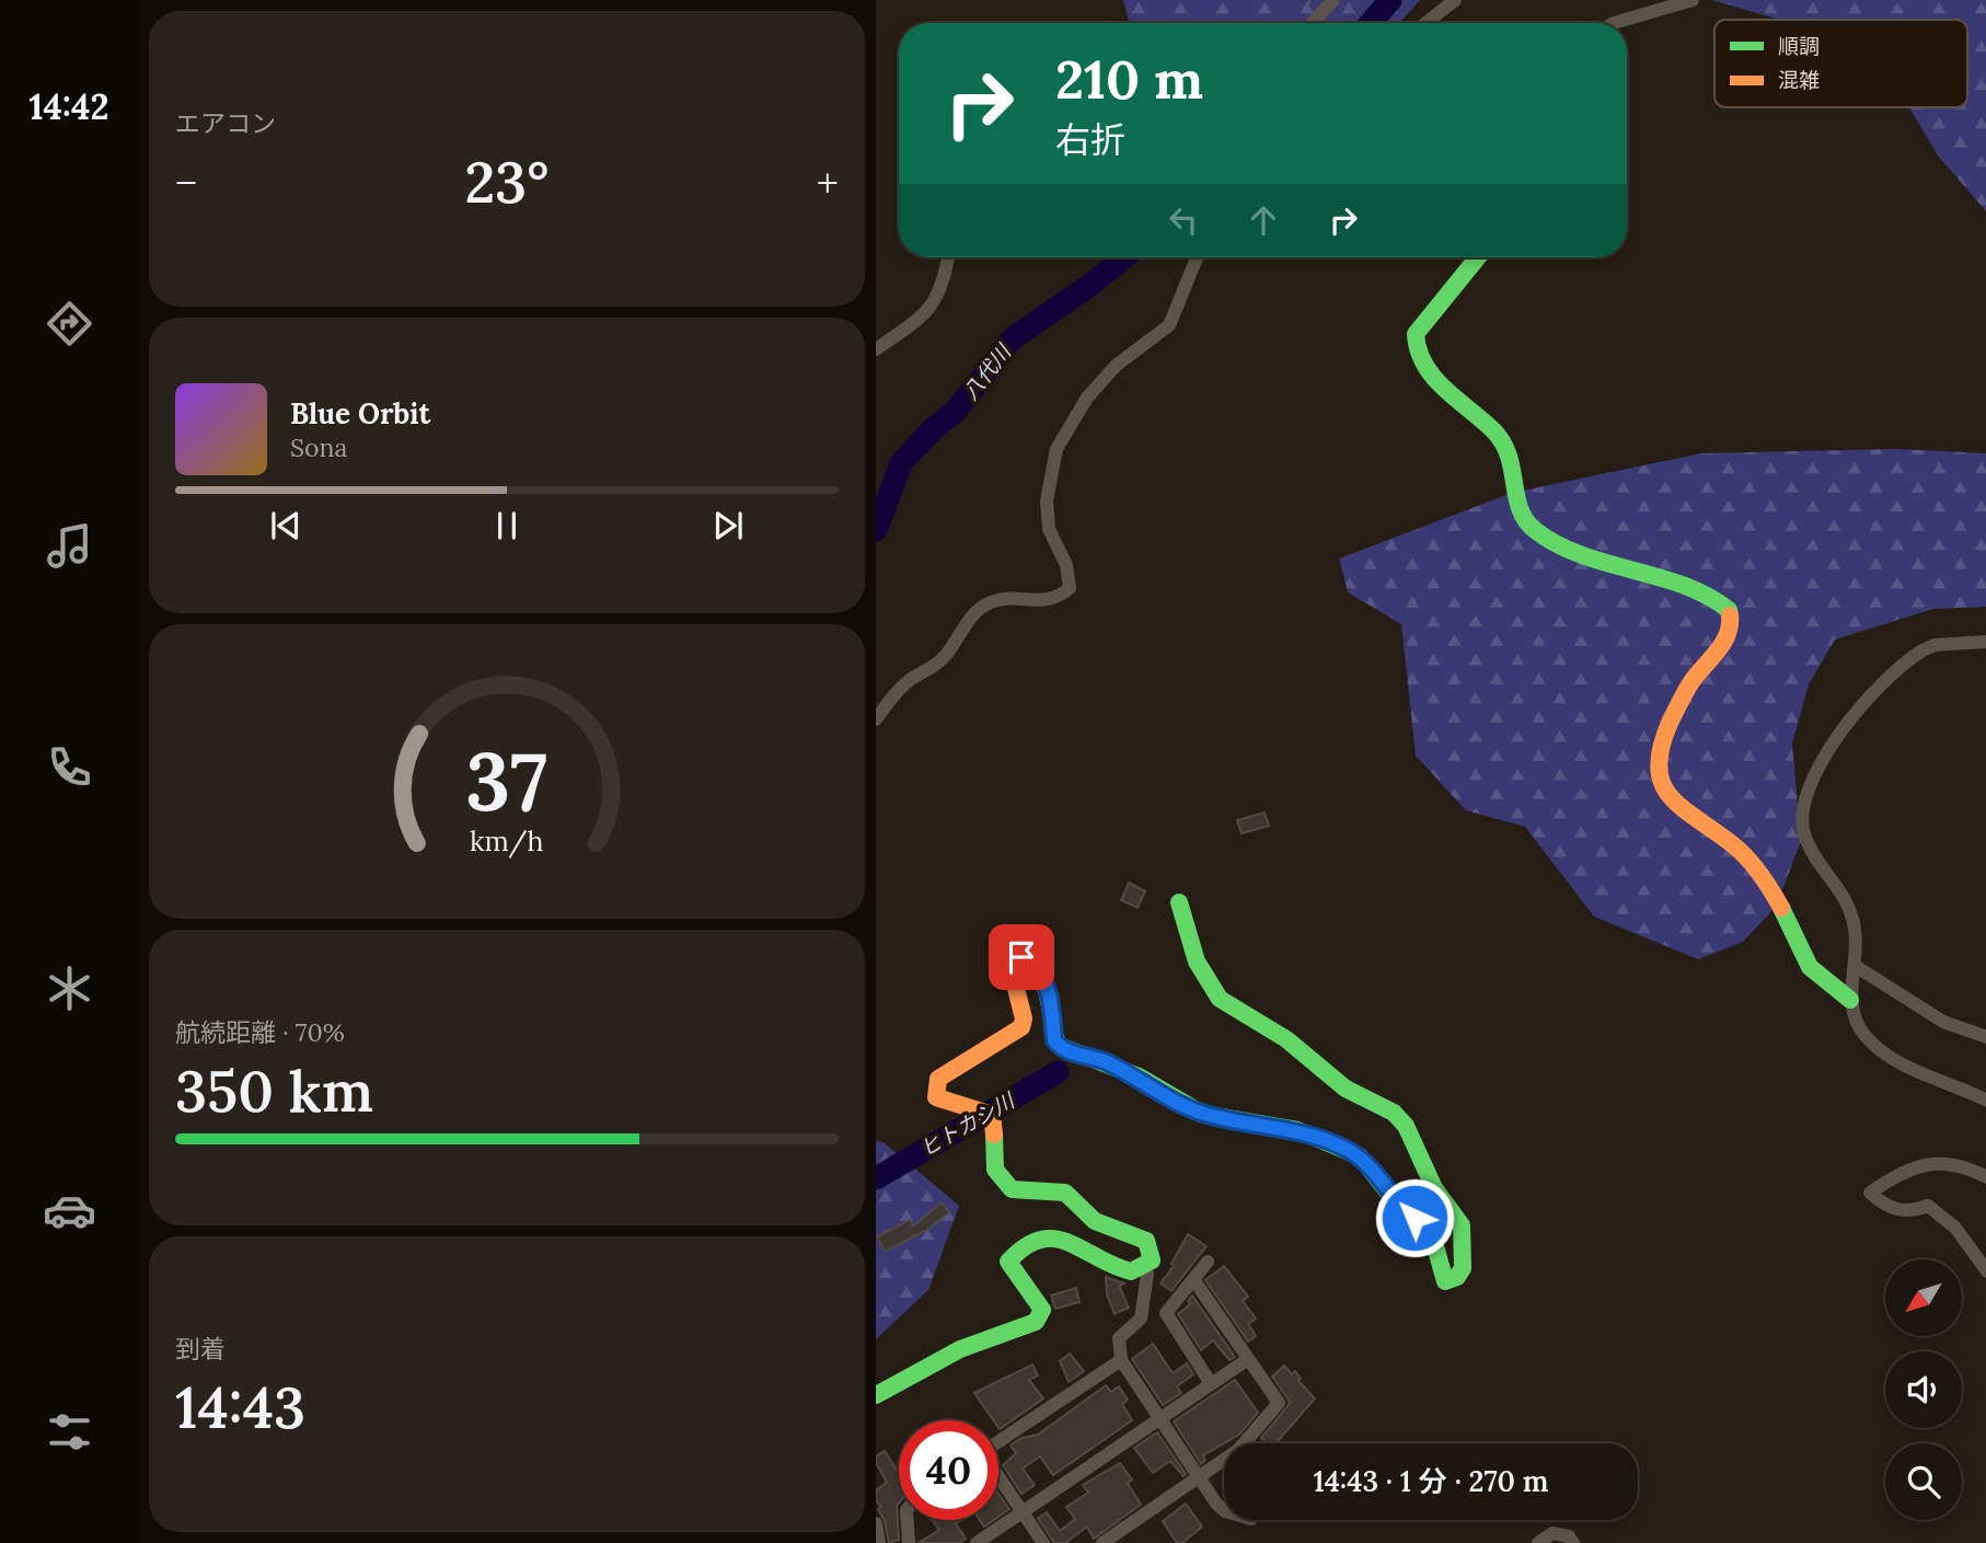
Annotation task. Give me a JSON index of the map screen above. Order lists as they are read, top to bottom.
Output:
{
  "water": ["八代川", "ヒトカシ川"],
  "legend": ["順調", "混雑"],
  "north": "bottom left",
  "page": {
    "tabs": "14:42",
    "tile": [
      "エアコン",
      ["航続距離 · 70%", "350 km"],
      ["到着", "14:43"]
    ],
    "turn": ["210 m", "右折"],
    "heat": ["−", "23°", "+"],
    "song": ["Blue Orbit", "Sona"],
    "limit": "40",
    "trip": "14:43 · 1 分 · 270 m",
    "gauge": ["37", "km/h"]
  }
}
